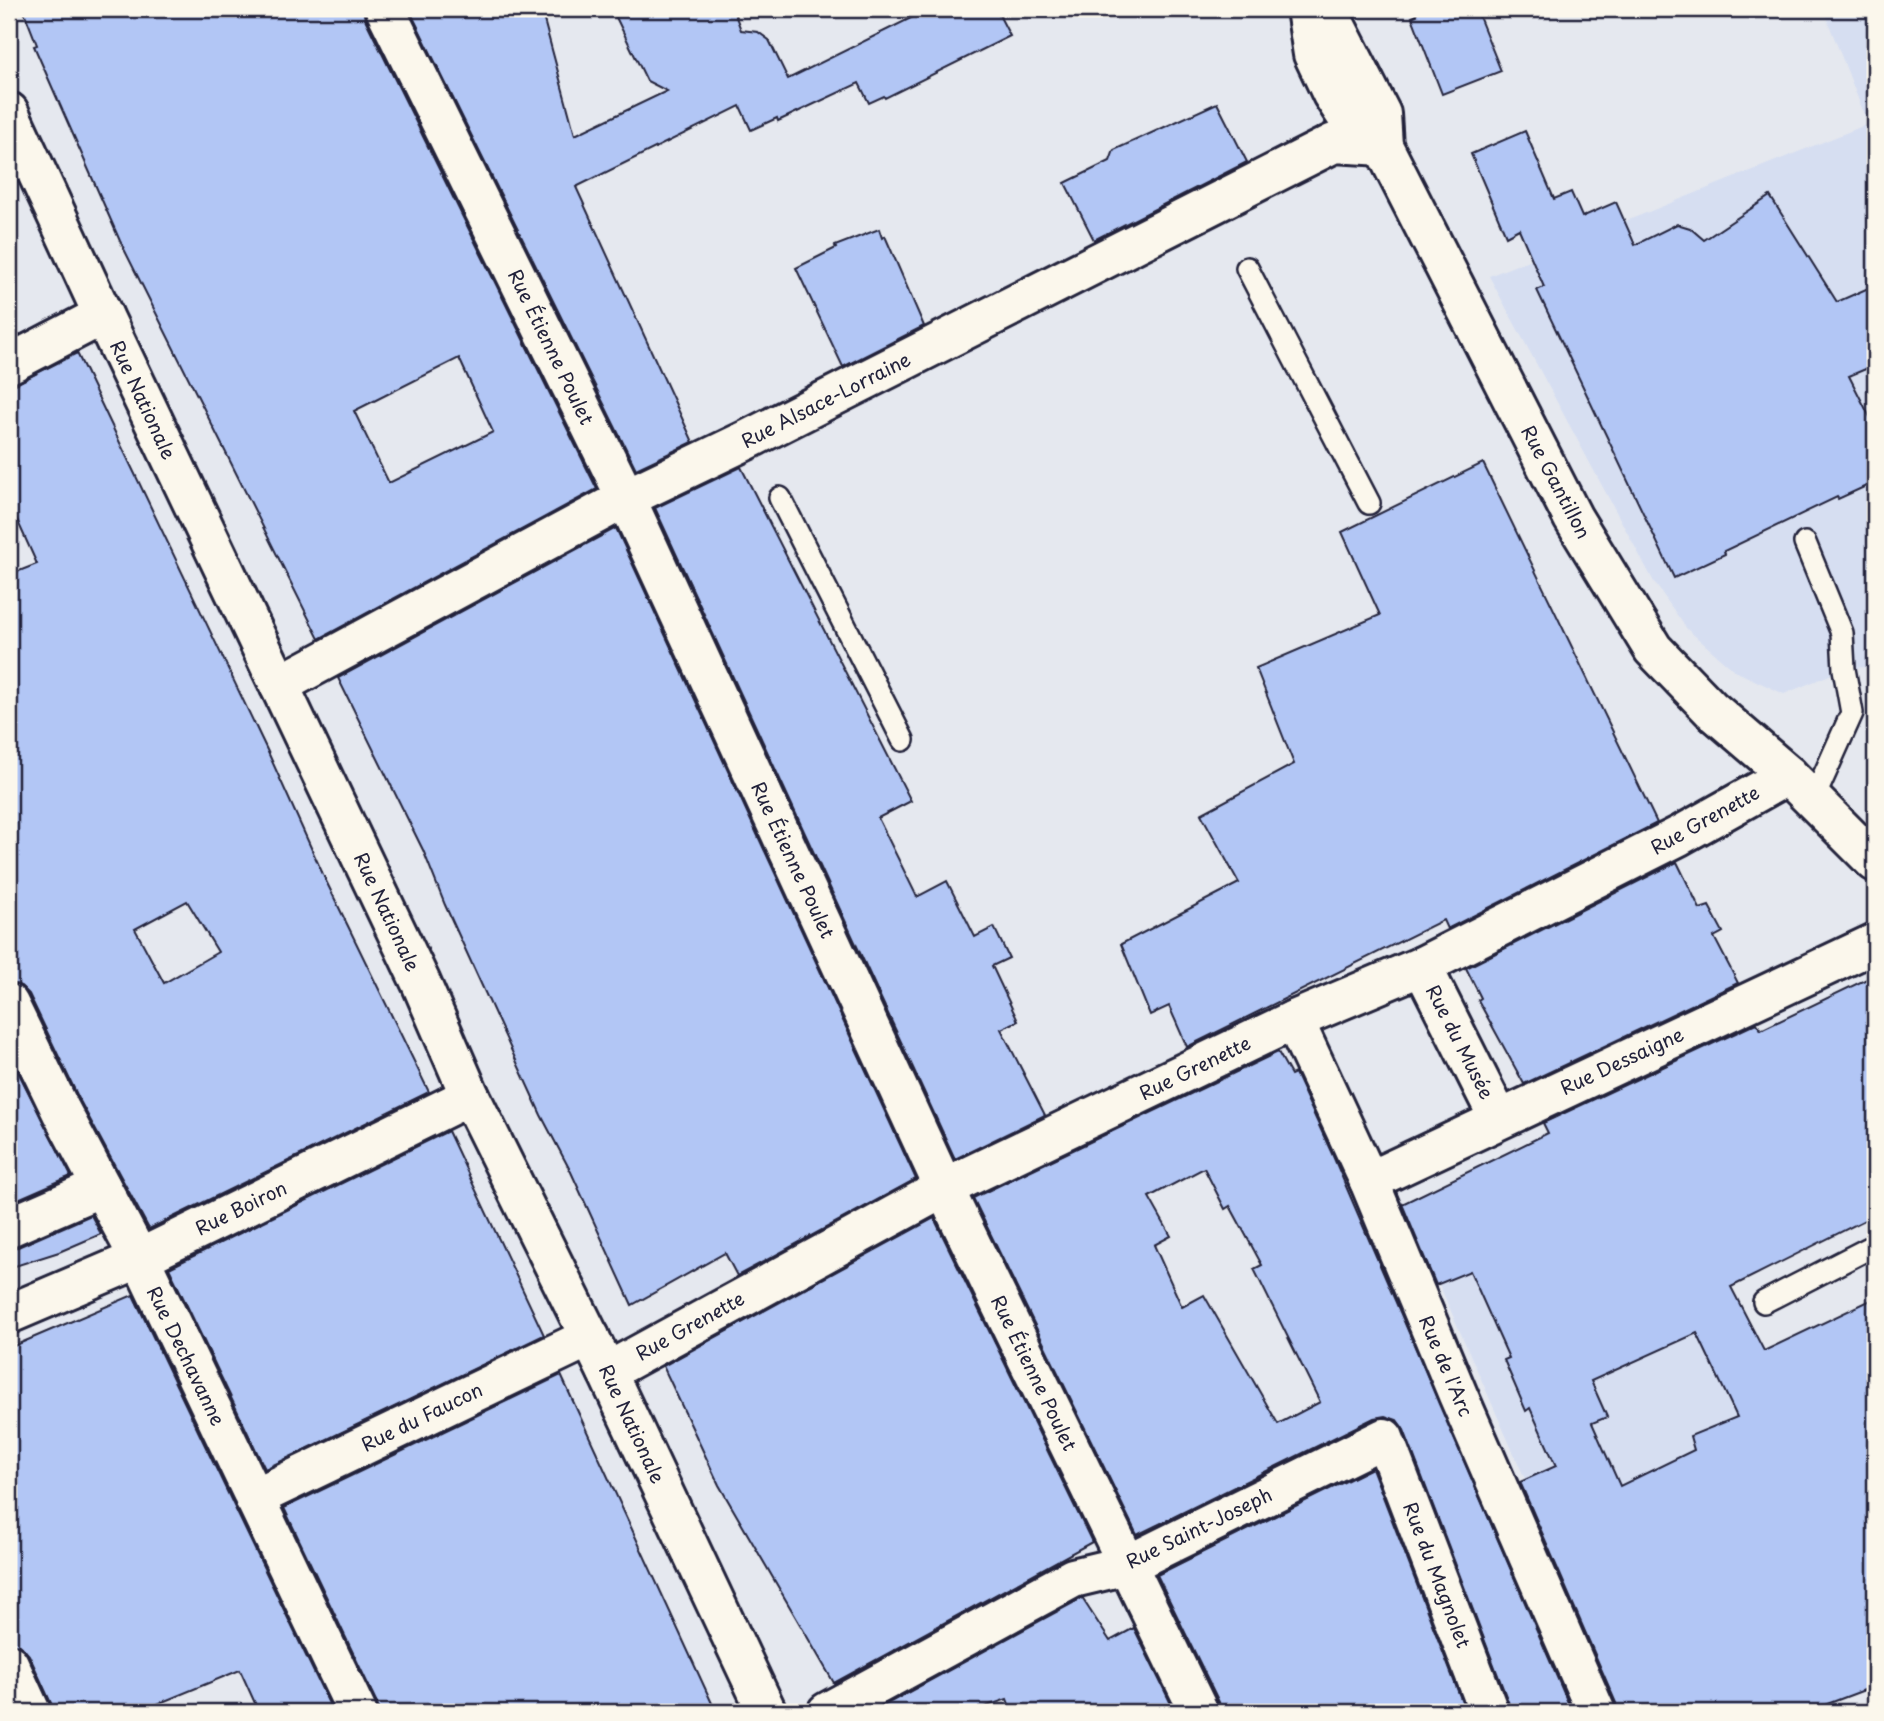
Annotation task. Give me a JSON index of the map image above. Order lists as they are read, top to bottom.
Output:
{
  "streets": {
    "street": [
      "Rue Étienne Poulet",
      "Rue Nationale",
      "Rue Alsace-Lorraine",
      "Rue Gantillon",
      "Rue Grenette",
      "Rue du Musée",
      "Rue Dessaigne",
      "Rue Boiron",
      "Rue Dechavanne",
      "Rue de l'Arc",
      "Rue du Faucon",
      "Rue Saint-Joseph",
      "Rue du Magnolet"
    ]
  },
  "crossings": [
    ["Rue Étienne Poulet", "Rue Alsace-Lorraine"],
    ["Rue Étienne Poulet", "Rue Grenette"],
    ["Rue Étienne Poulet", "Rue Saint-Joseph"],
    ["Rue Nationale", "Rue Alsace-Lorraine"],
    ["Rue Nationale", "Rue Grenette"],
    ["Rue Nationale", "Rue Boiron"],
    ["Rue Nationale", "Rue du Faucon"],
    ["Rue Alsace-Lorraine", "Rue Gantillon"],
    ["Rue Gantillon", "Rue Grenette"],
    ["Rue Grenette", "Rue du Musée"],
    ["Rue Grenette", "Rue de l'Arc"],
    ["Rue du Musée", "Rue Dessaigne"],
    ["Rue Dessaigne", "Rue de l'Arc"],
    ["Rue Boiron", "Rue Dechavanne"],
    ["Rue Dechavanne", "Rue du Faucon"],
    ["Rue Saint-Joseph", "Rue du Magnolet"]
  ]
}
